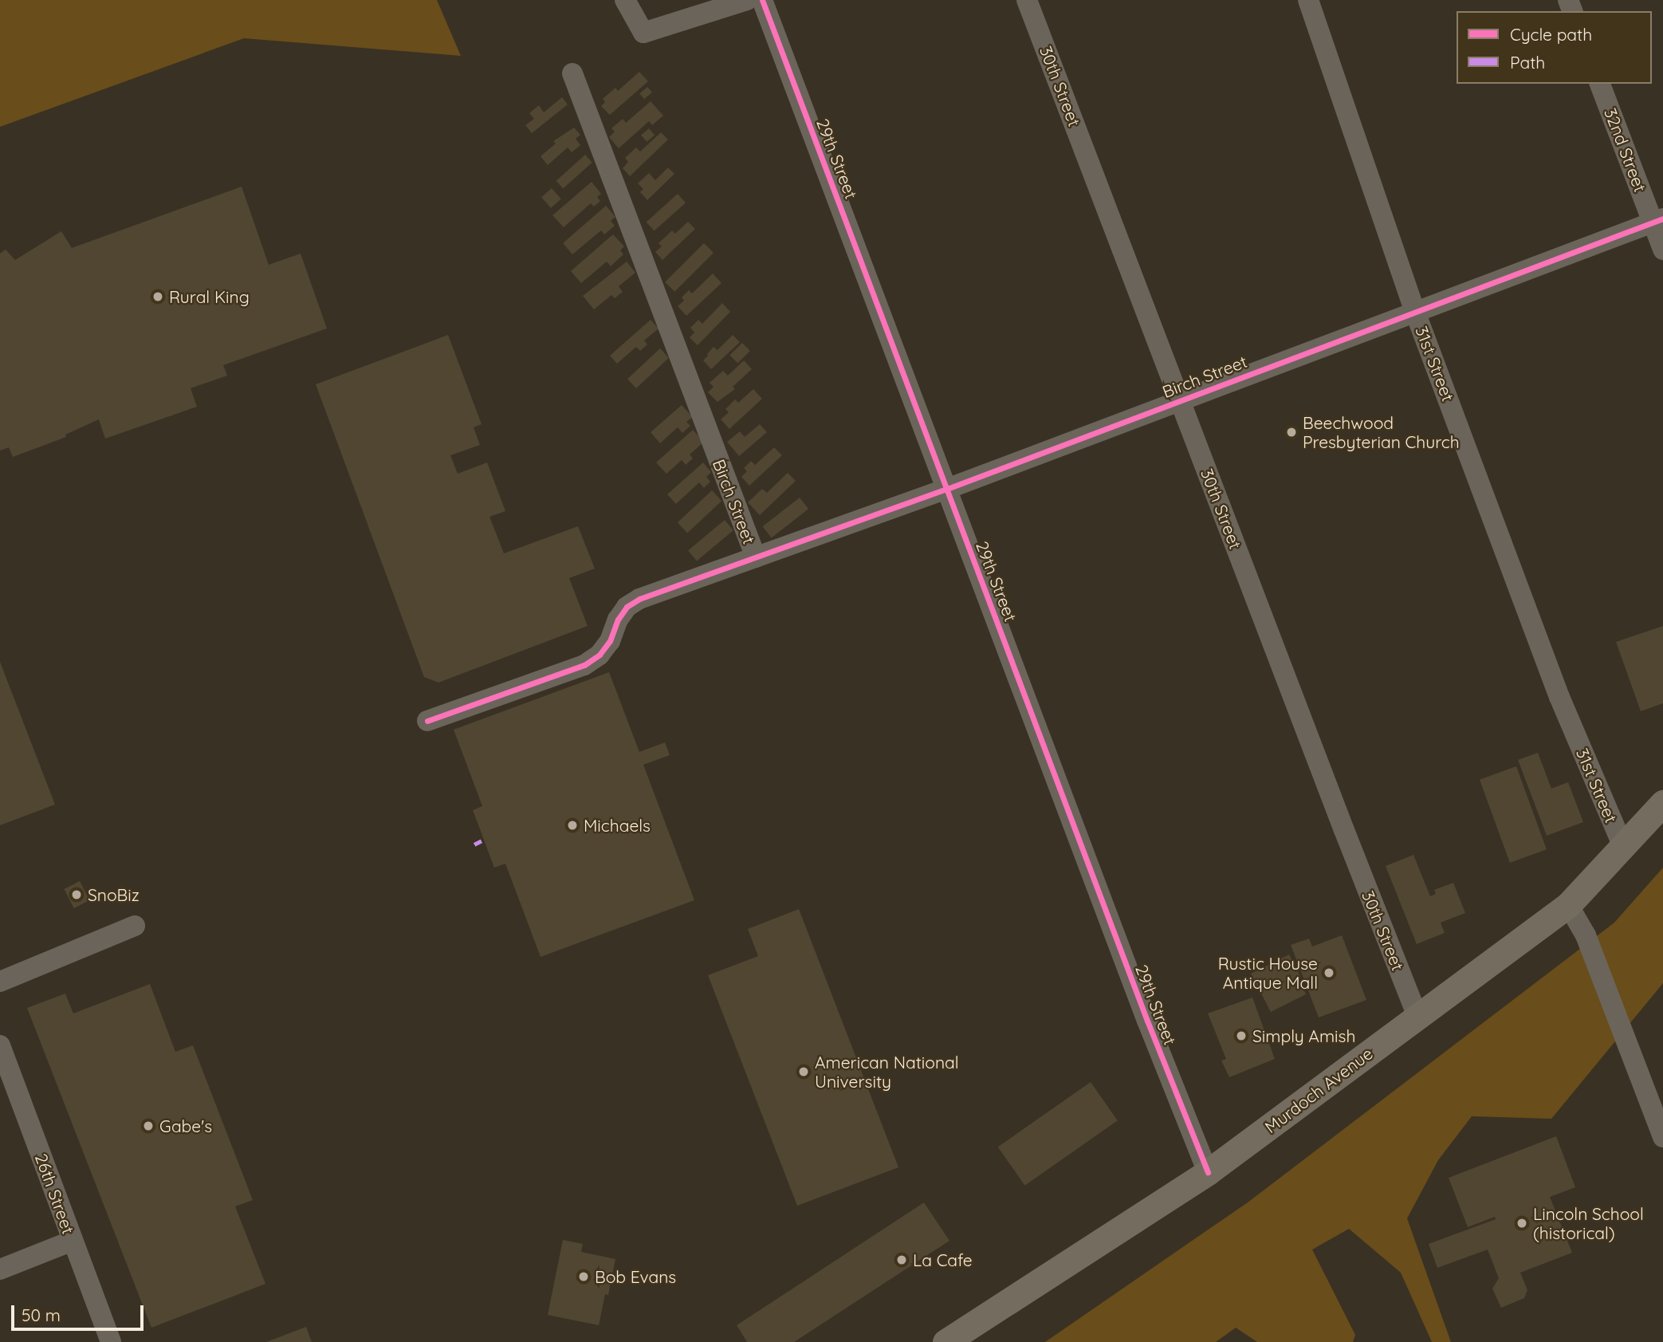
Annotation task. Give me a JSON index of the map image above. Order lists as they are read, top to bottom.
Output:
{
  "streets": {
    "main road": ["Murdoch Avenue"],
    "street": [
      "30th Street",
      "32nd Street",
      "29th Street",
      "31st Street",
      "Birch Street",
      "26th Street"
    ]
  },
  "crossings": [
    ["30th Street", "Birch Street"],
    ["30th Street", "Murdoch Avenue"],
    ["32nd Street", "Birch Street"],
    ["29th Street", "Birch Street"],
    ["29th Street", "Murdoch Avenue"],
    ["31st Street", "Birch Street"],
    ["31st Street", "Murdoch Avenue"]
  ],
  "places": [
    "Rural King",
    "Beechwood Presbyterian Church",
    "Michaels",
    "SnoBiz",
    "Rustic House Antique Mall",
    "Simply Amish",
    "American National University",
    "Gabe's",
    "Lincoln School (historical)",
    "La Cafe",
    "Bob Evans"
  ],
  "legend": ["Cycle path", "Path"],
  "scale_bar": "50 m"
}
